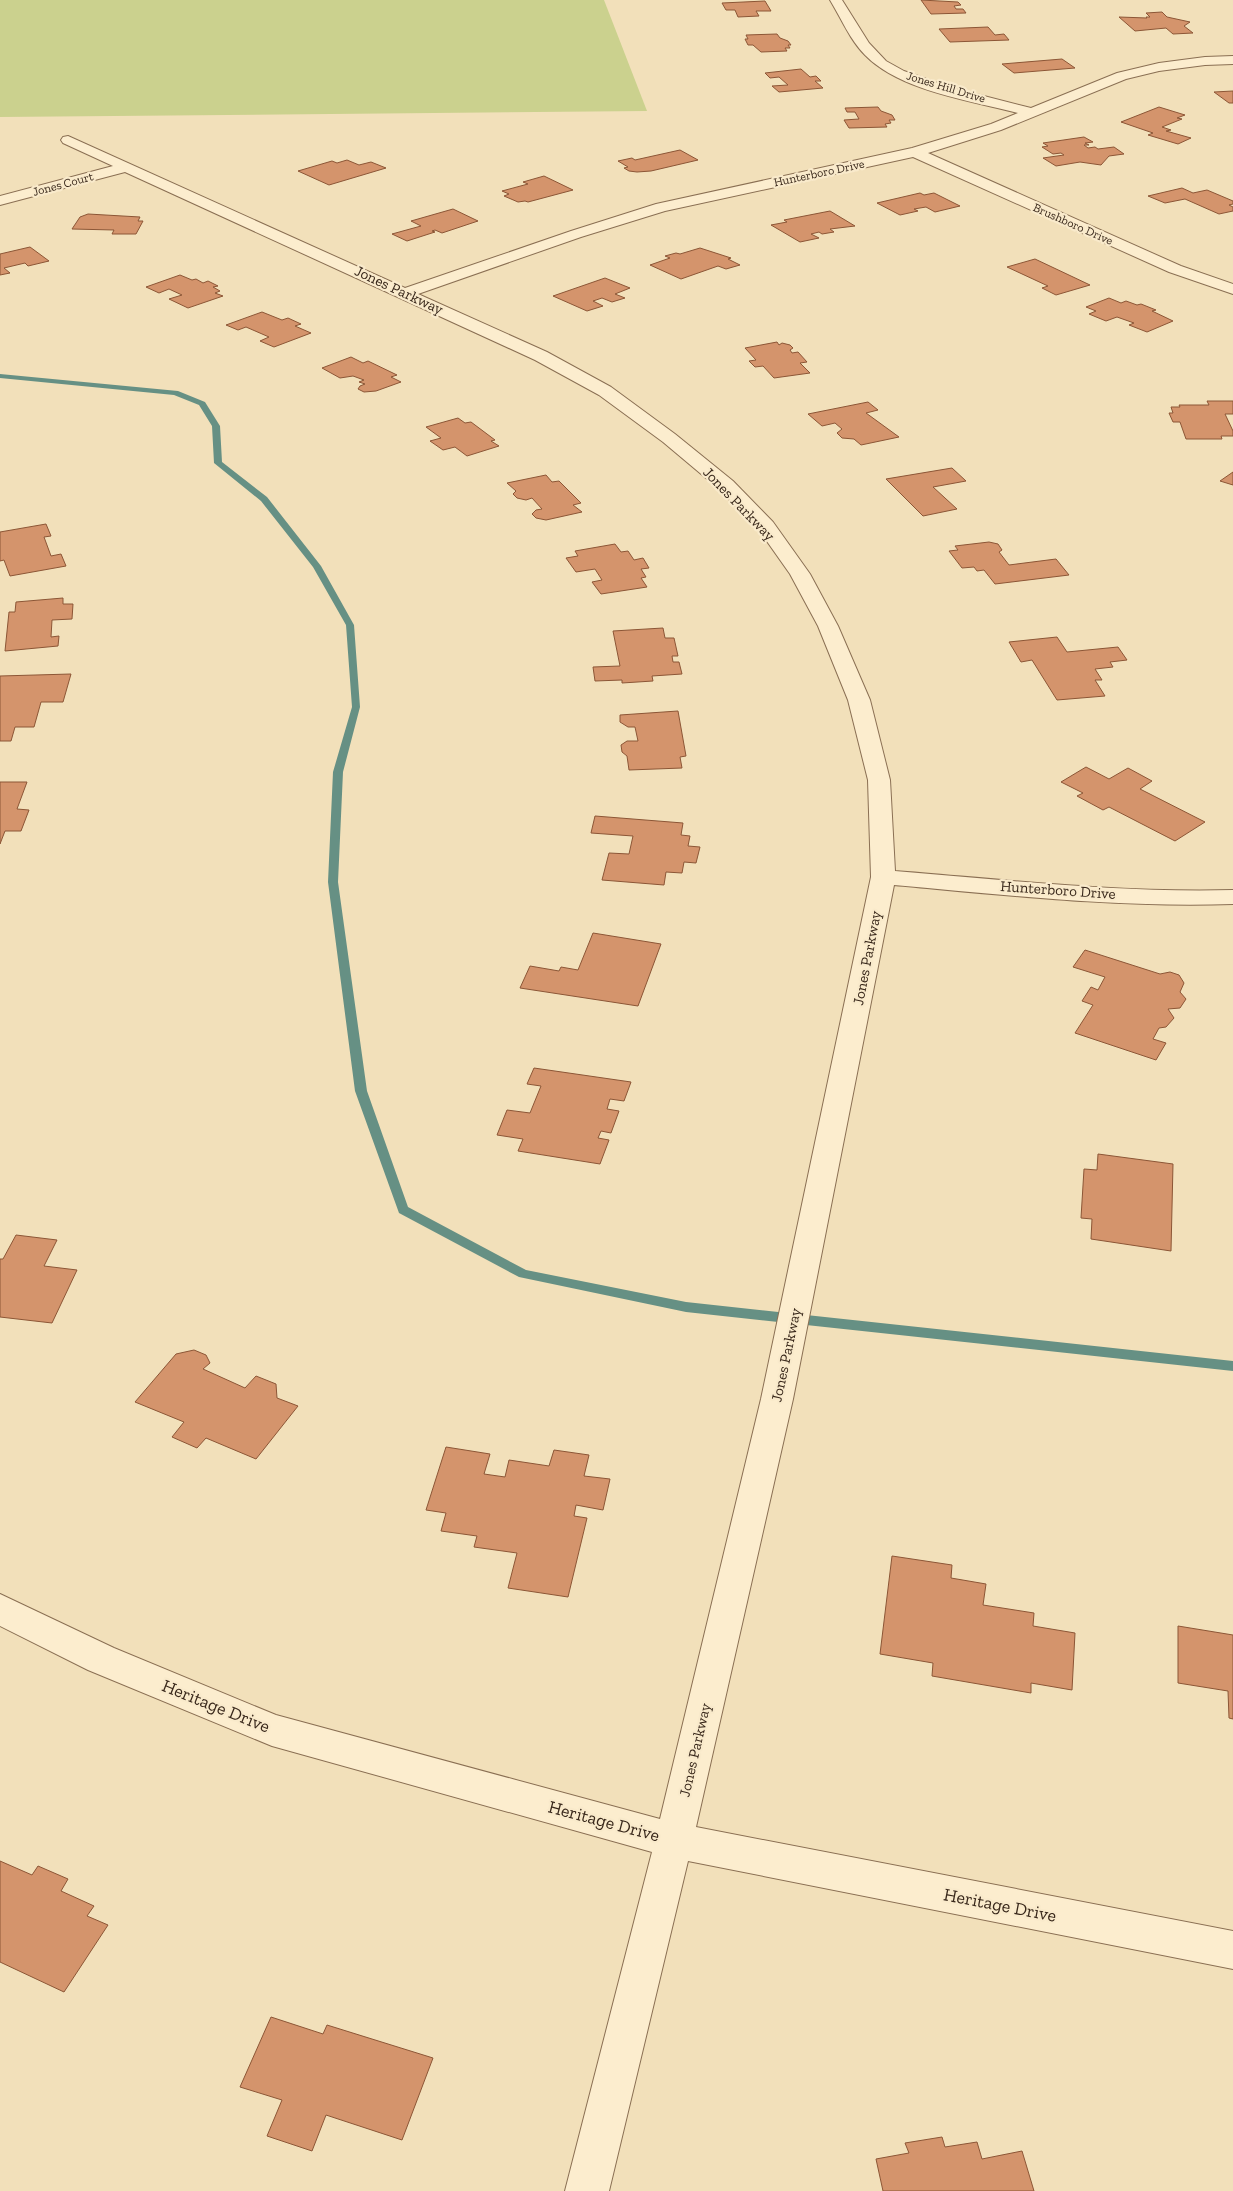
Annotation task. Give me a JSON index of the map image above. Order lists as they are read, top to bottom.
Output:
{
  "streets": {
    "street": [
      "Jones Hill Drive",
      "Hunterboro Drive",
      "Jones Court",
      "Brushboro Drive",
      "Jones Parkway",
      "Heritage Drive"
    ]
  },
  "crossings": [
    ["Jones Hill Drive", "Hunterboro Drive"],
    ["Hunterboro Drive", "Brushboro Drive"],
    ["Hunterboro Drive", "Jones Parkway"],
    ["Jones Court", "Jones Parkway"],
    ["Jones Parkway", "Heritage Drive"]
  ]
}
